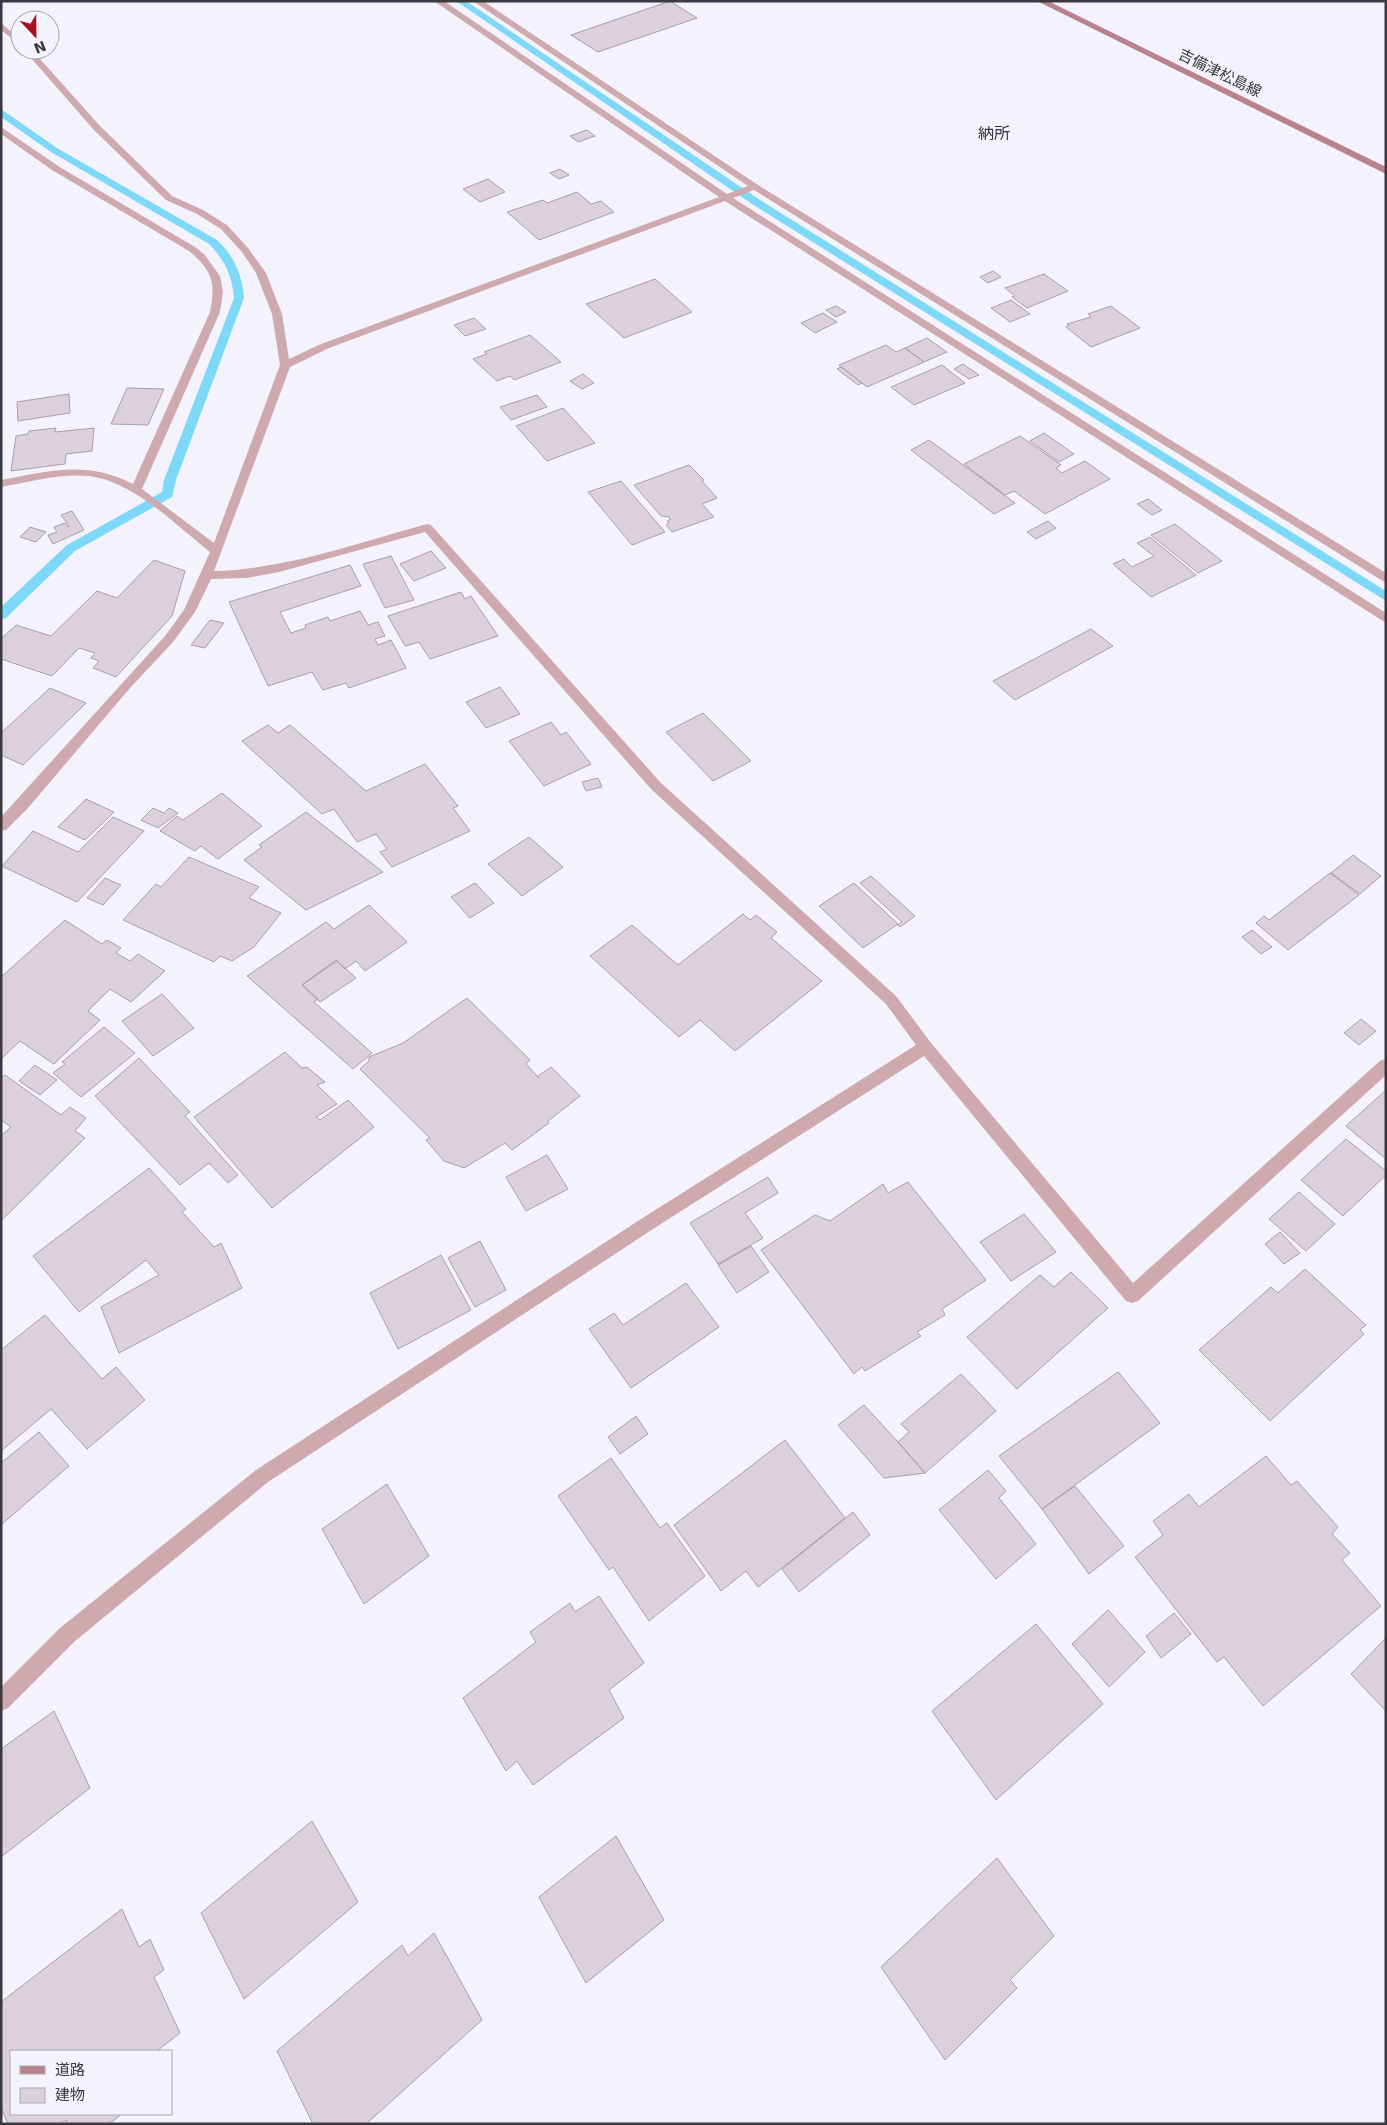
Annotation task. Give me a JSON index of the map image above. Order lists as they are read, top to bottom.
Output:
{
  "streets": {
    "main road": ["吉備津松島線"]
  },
  "districts": ["納所"],
  "legend": ["道路", "建物"],
  "north": "bottom"
}
